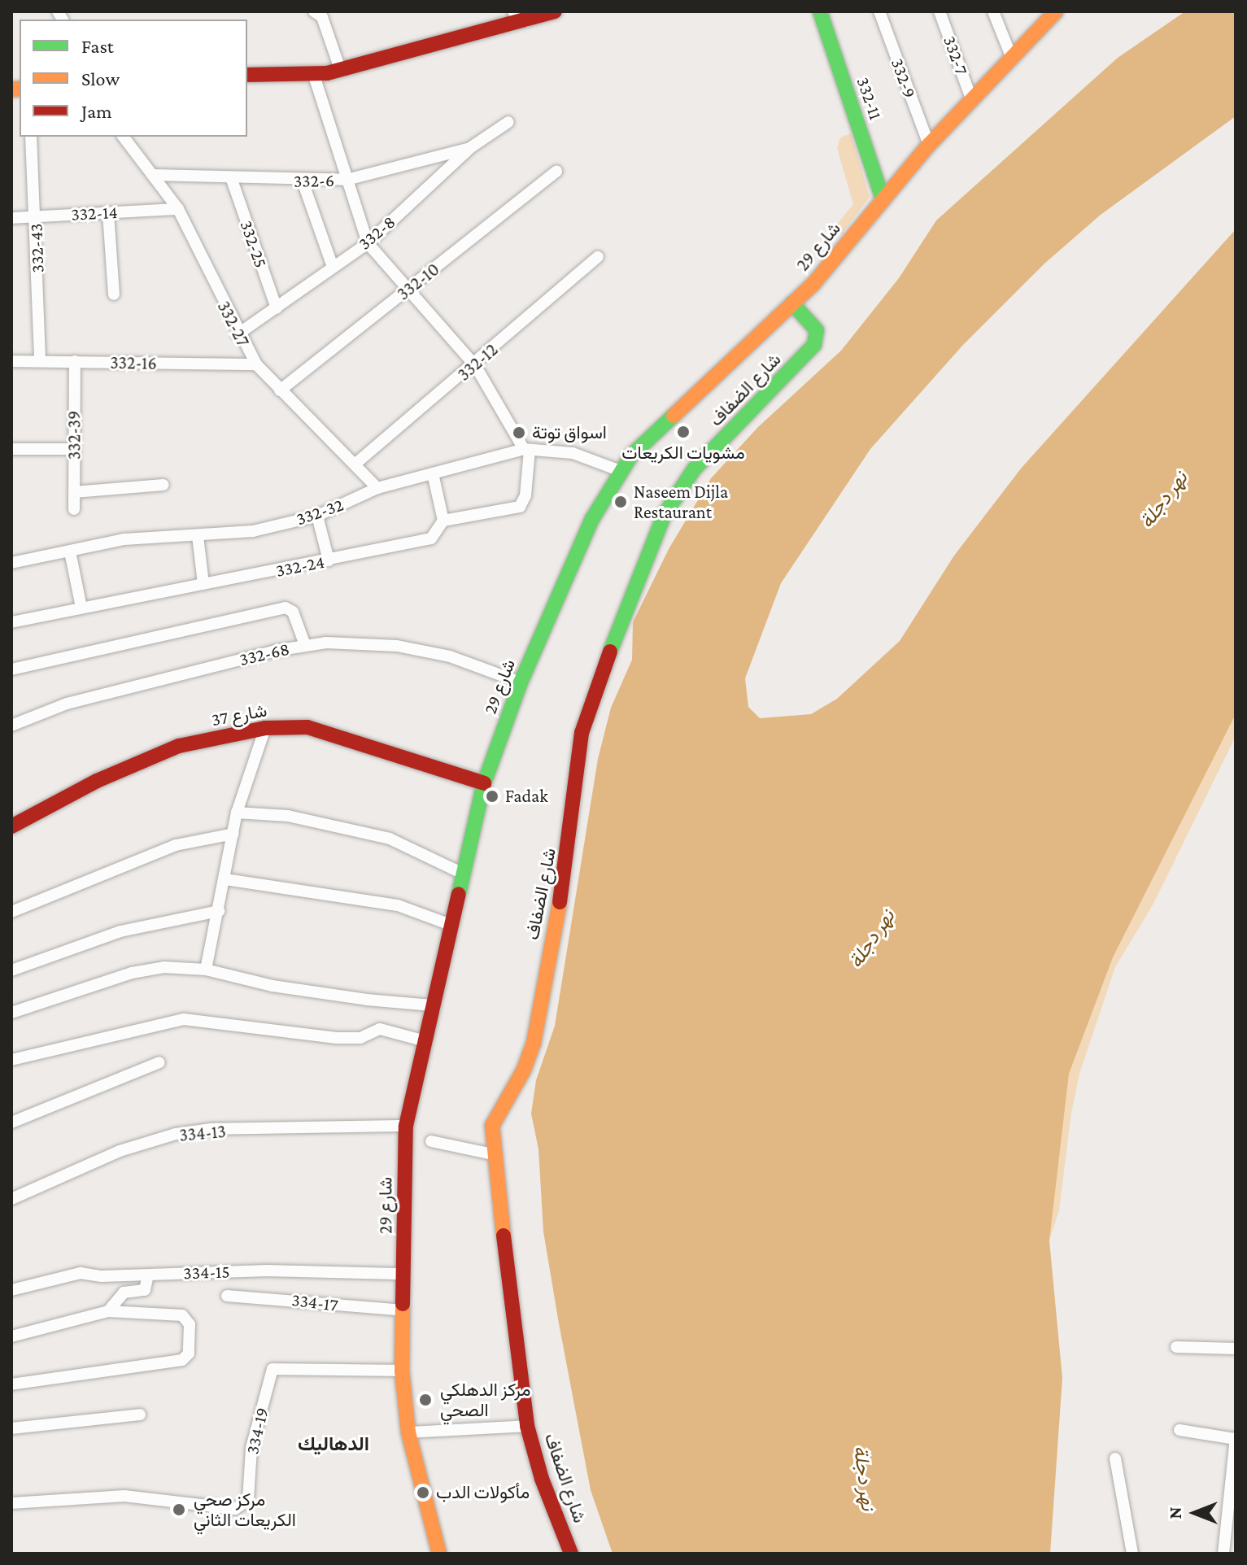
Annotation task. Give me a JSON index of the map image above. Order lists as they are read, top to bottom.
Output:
{
  "streets": {
    "street": [
      "332-7",
      "332-9",
      "332-11",
      "332-6",
      "332-14",
      "332-8",
      "332-25",
      "شارع 29",
      "332-43",
      "332-10",
      "332-27",
      "332-12",
      "332-16",
      "شارع الضفاف",
      "332-39",
      "332-32",
      "332-24",
      "332-68",
      "شارع 37",
      "334-13",
      "334-15",
      "334-17",
      "334-19"
    ]
  },
  "crossings": [
    ["332-7", "شارع 29"],
    ["332-9", "شارع 29"],
    ["332-11", "شارع 29"],
    ["332-6", "332-8"],
    ["332-6", "332-25"],
    ["332-6", "332-27"],
    ["332-14", "332-43"],
    ["332-14", "332-27"],
    ["332-8", "332-25"],
    ["332-8", "332-27"],
    ["شارع 29", "شارع الضفاف"],
    ["شارع 29", "332-32"],
    ["شارع 29", "332-68"],
    ["شارع 29", "شارع 37"],
    ["شارع 29", "334-13"],
    ["شارع 29", "334-15"],
    ["شارع 29", "334-17"],
    ["شارع 29", "334-19"],
    ["332-43", "332-16"],
    ["332-10", "332-27"],
    ["332-27", "332-12"],
    ["332-27", "332-16"],
    ["332-27", "332-32"],
    ["332-16", "332-39"]
  ],
  "districts": ["الدهاليك"],
  "water": ["نهر دجلة"],
  "places": [
    "مشويات الكريعات",
    "اسواق توتة",
    "Naseem Dijla Restaurant",
    "Fadak",
    "مركز الدهلكي الصحي",
    "مأكولات الدب",
    "مركز صحي الكريعات الثاني"
  ],
  "legend": ["Fast", "Slow", "Jam"],
  "north": "left"
}
